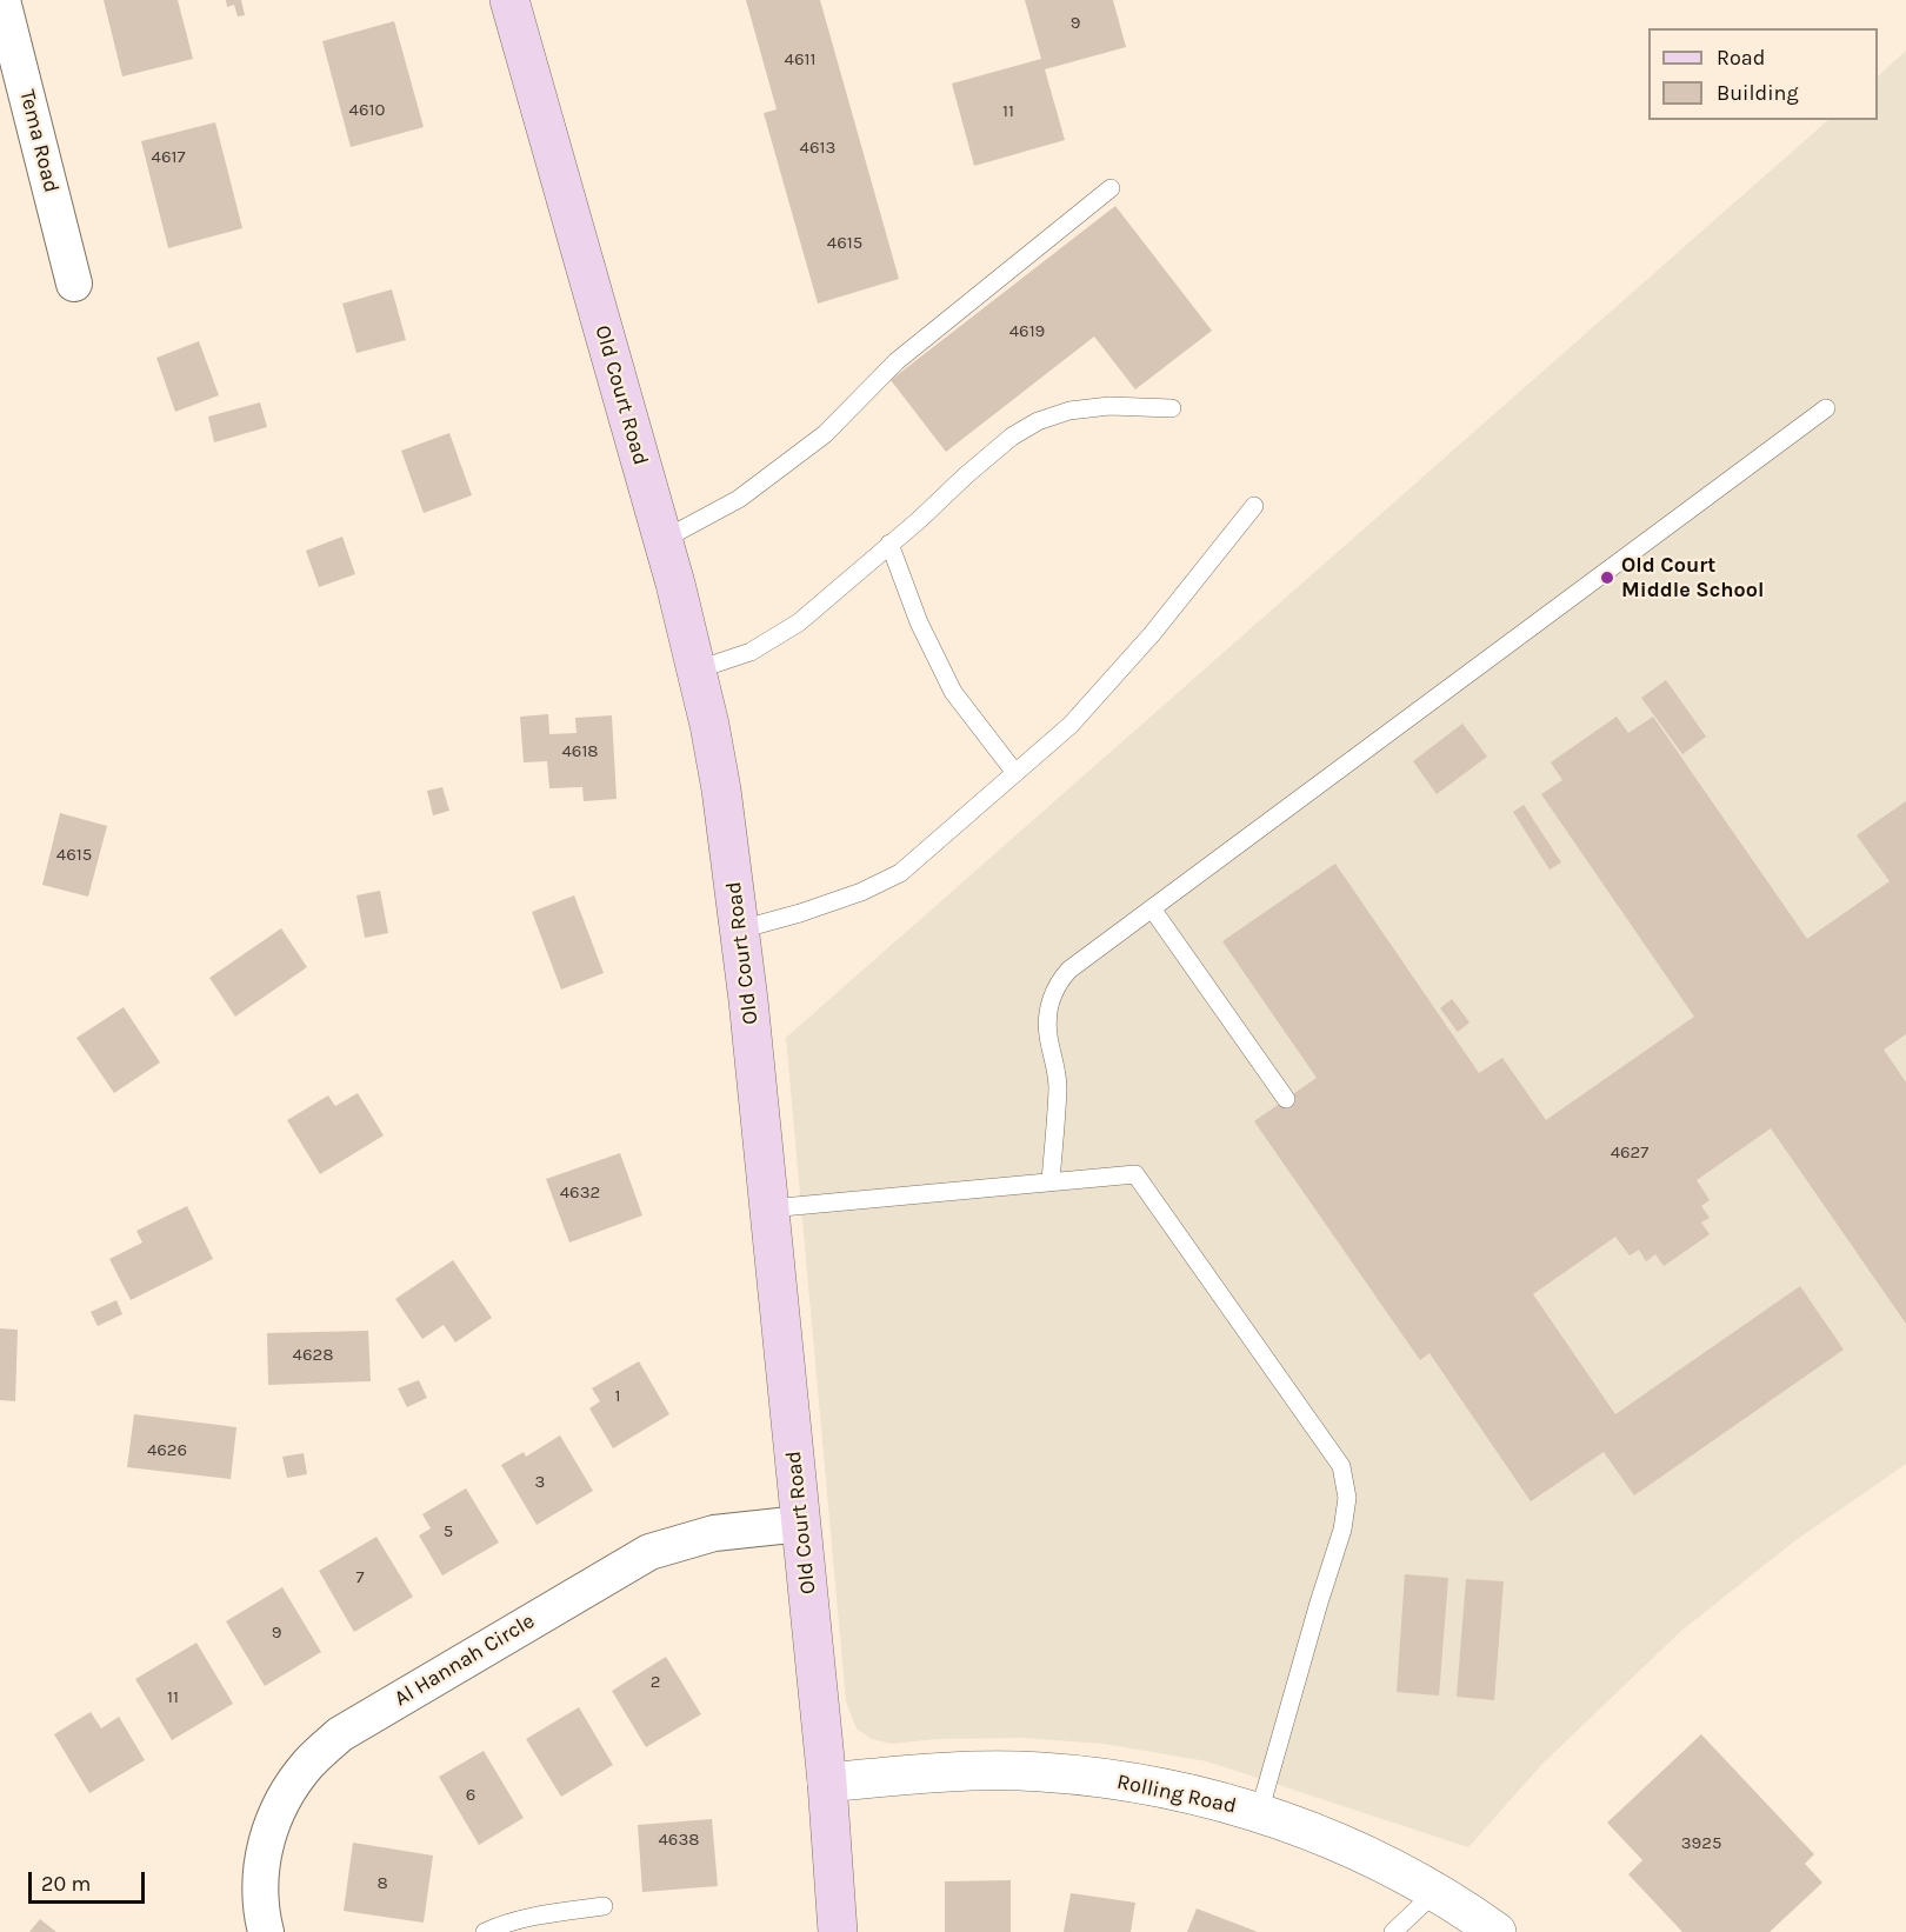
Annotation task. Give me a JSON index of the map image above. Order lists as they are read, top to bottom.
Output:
{
  "streets": {
    "main road": ["Old Court Road"],
    "street": ["Tema Road", "Al Hannah Circle", "Rolling Road"]
  },
  "crossings": [
    ["Old Court Road", "Al Hannah Circle"],
    ["Old Court Road", "Rolling Road"]
  ],
  "places": ["Old Court Middle School"],
  "house_numbers": [
    "9",
    "4611",
    "4610",
    "11",
    "4613",
    "4617",
    "4615",
    "4619",
    "4618",
    "4615",
    "4627",
    "4632",
    "4628",
    "1",
    "4626",
    "3",
    "5",
    "7",
    "9",
    "2",
    "11",
    "6",
    "4638",
    "3925",
    "8"
  ],
  "legend": ["Road", "Building"],
  "scale_bar": "20 m"
}
